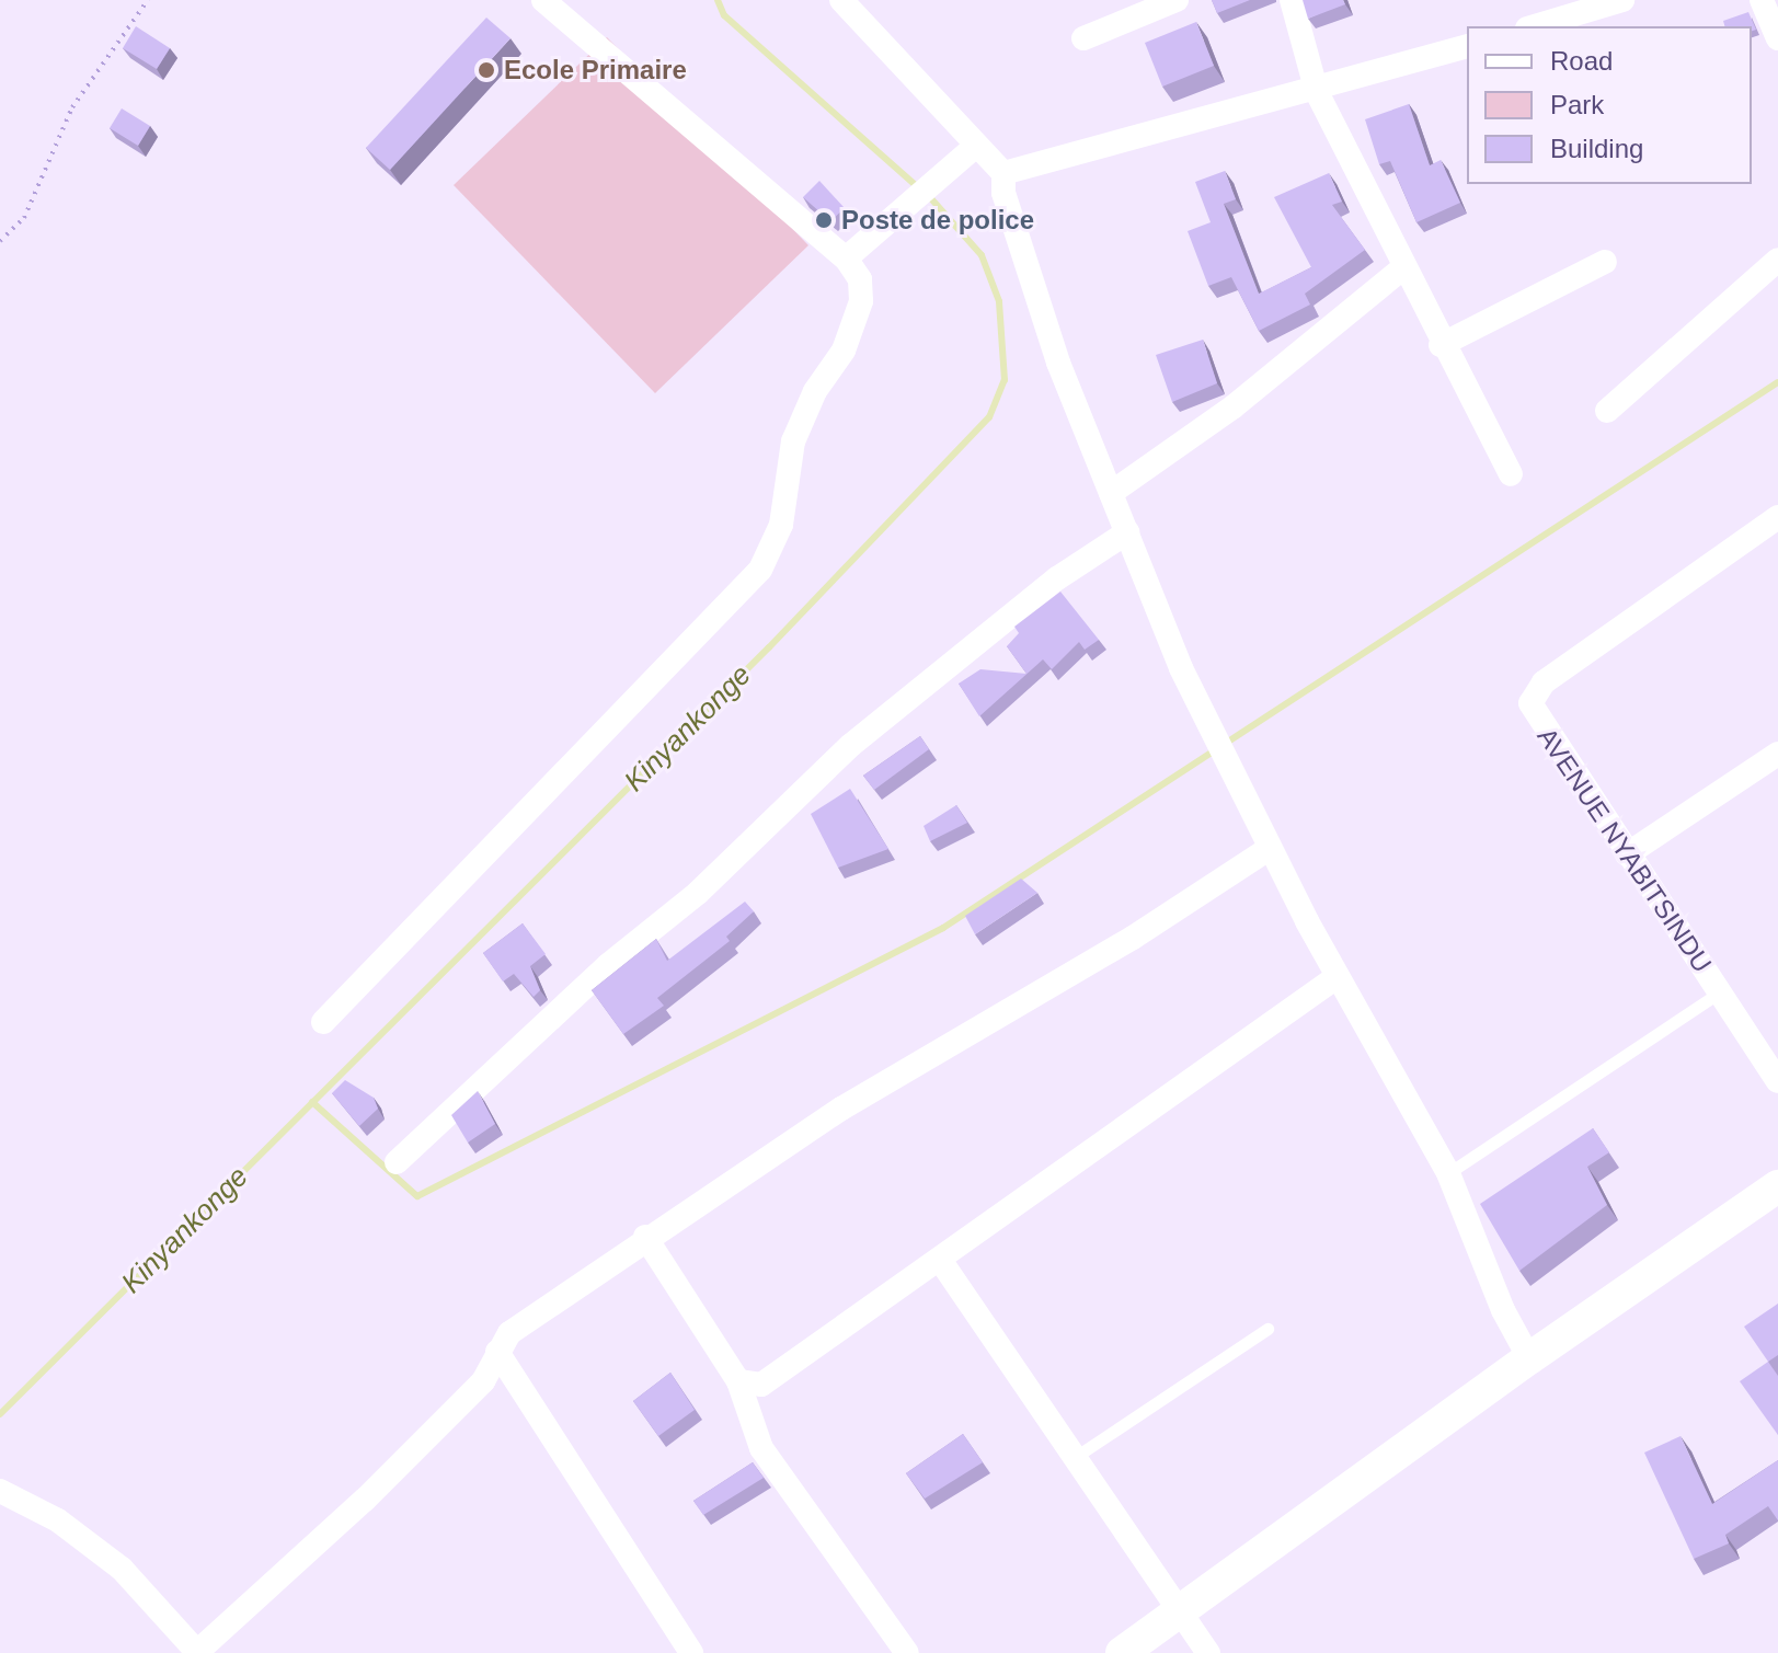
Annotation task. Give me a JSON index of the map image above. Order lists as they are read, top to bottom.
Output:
{
  "streets": {
    "street": ["AVENUE NYABITSINDU"]
  },
  "water": ["Kinyankonge"],
  "places": ["Ecole Primaire", "Poste de police"],
  "legend": ["Road", "Park", "Building"]
}
